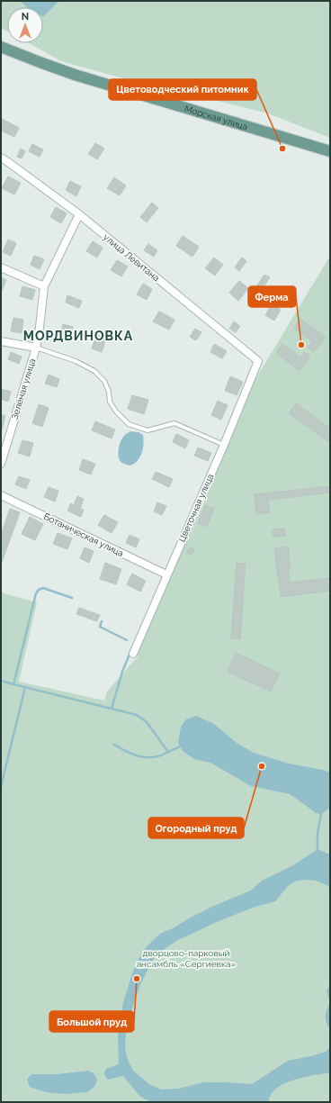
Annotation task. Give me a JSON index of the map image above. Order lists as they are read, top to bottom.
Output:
{
  "streets": {
    "main road": ["Морская улица"],
    "street": [
      "улица Левитана",
      "Зелёная улица",
      "Цветочная улица",
      "Ботаническая улица"
    ]
  },
  "crossings": [
    ["улица Левитана", "Зелёная улица"],
    ["улица Левитана", "Цветочная улица"],
    ["Цветочная улица", "Ботаническая улица"]
  ],
  "districts": ["МОРДВИНОВКА"],
  "parks": ["дворцово-парковый ансамбль «Сергиевка»"],
  "places": [
    "Цветоводческий питомник",
    "Ферма",
    "Огородный пруд",
    "Большой пруд"
  ],
  "north": "top"
}
